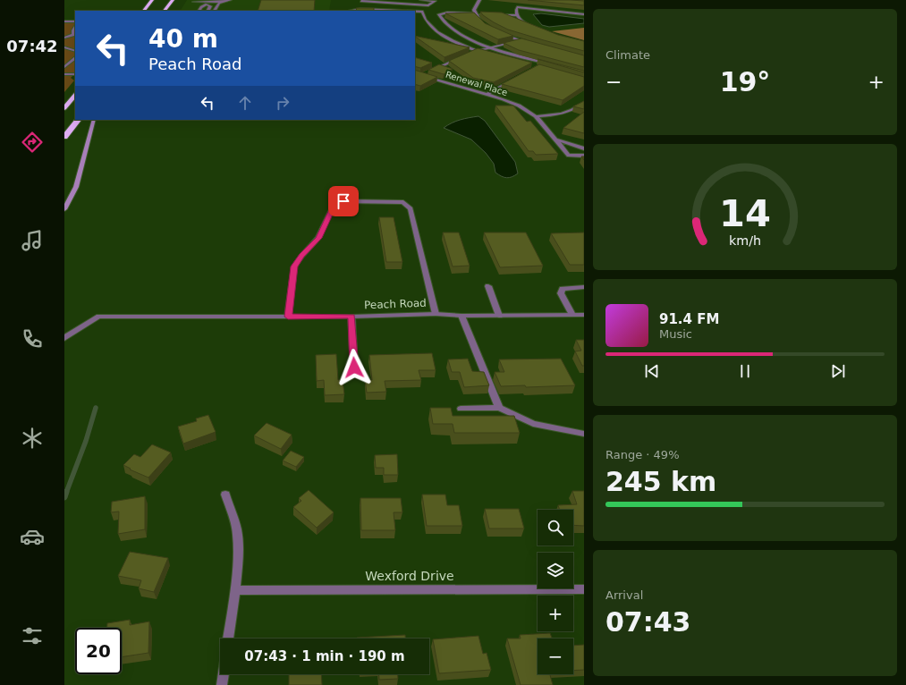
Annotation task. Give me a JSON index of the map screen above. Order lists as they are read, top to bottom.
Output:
{
  "streets": {
    "street": ["Renewal Place", "Peach Road", "Wexford Drive"]
  },
  "page": {
    "tabs": "07:42",
    "tile": [
      "Climate",
      ["Range · 49%", "245 km"],
      ["Arrival", "07:43"]
    ],
    "turn": ["40 m", "Peach Road"],
    "heat": ["−", "19°", "+"],
    "song": ["91.4 FM", "Music"],
    "map_buttons": ["+", "−"],
    "limit": "20",
    "trip": "07:43 · 1 min · 190 m",
    "gauge": ["14", "km/h"]
  }
}
